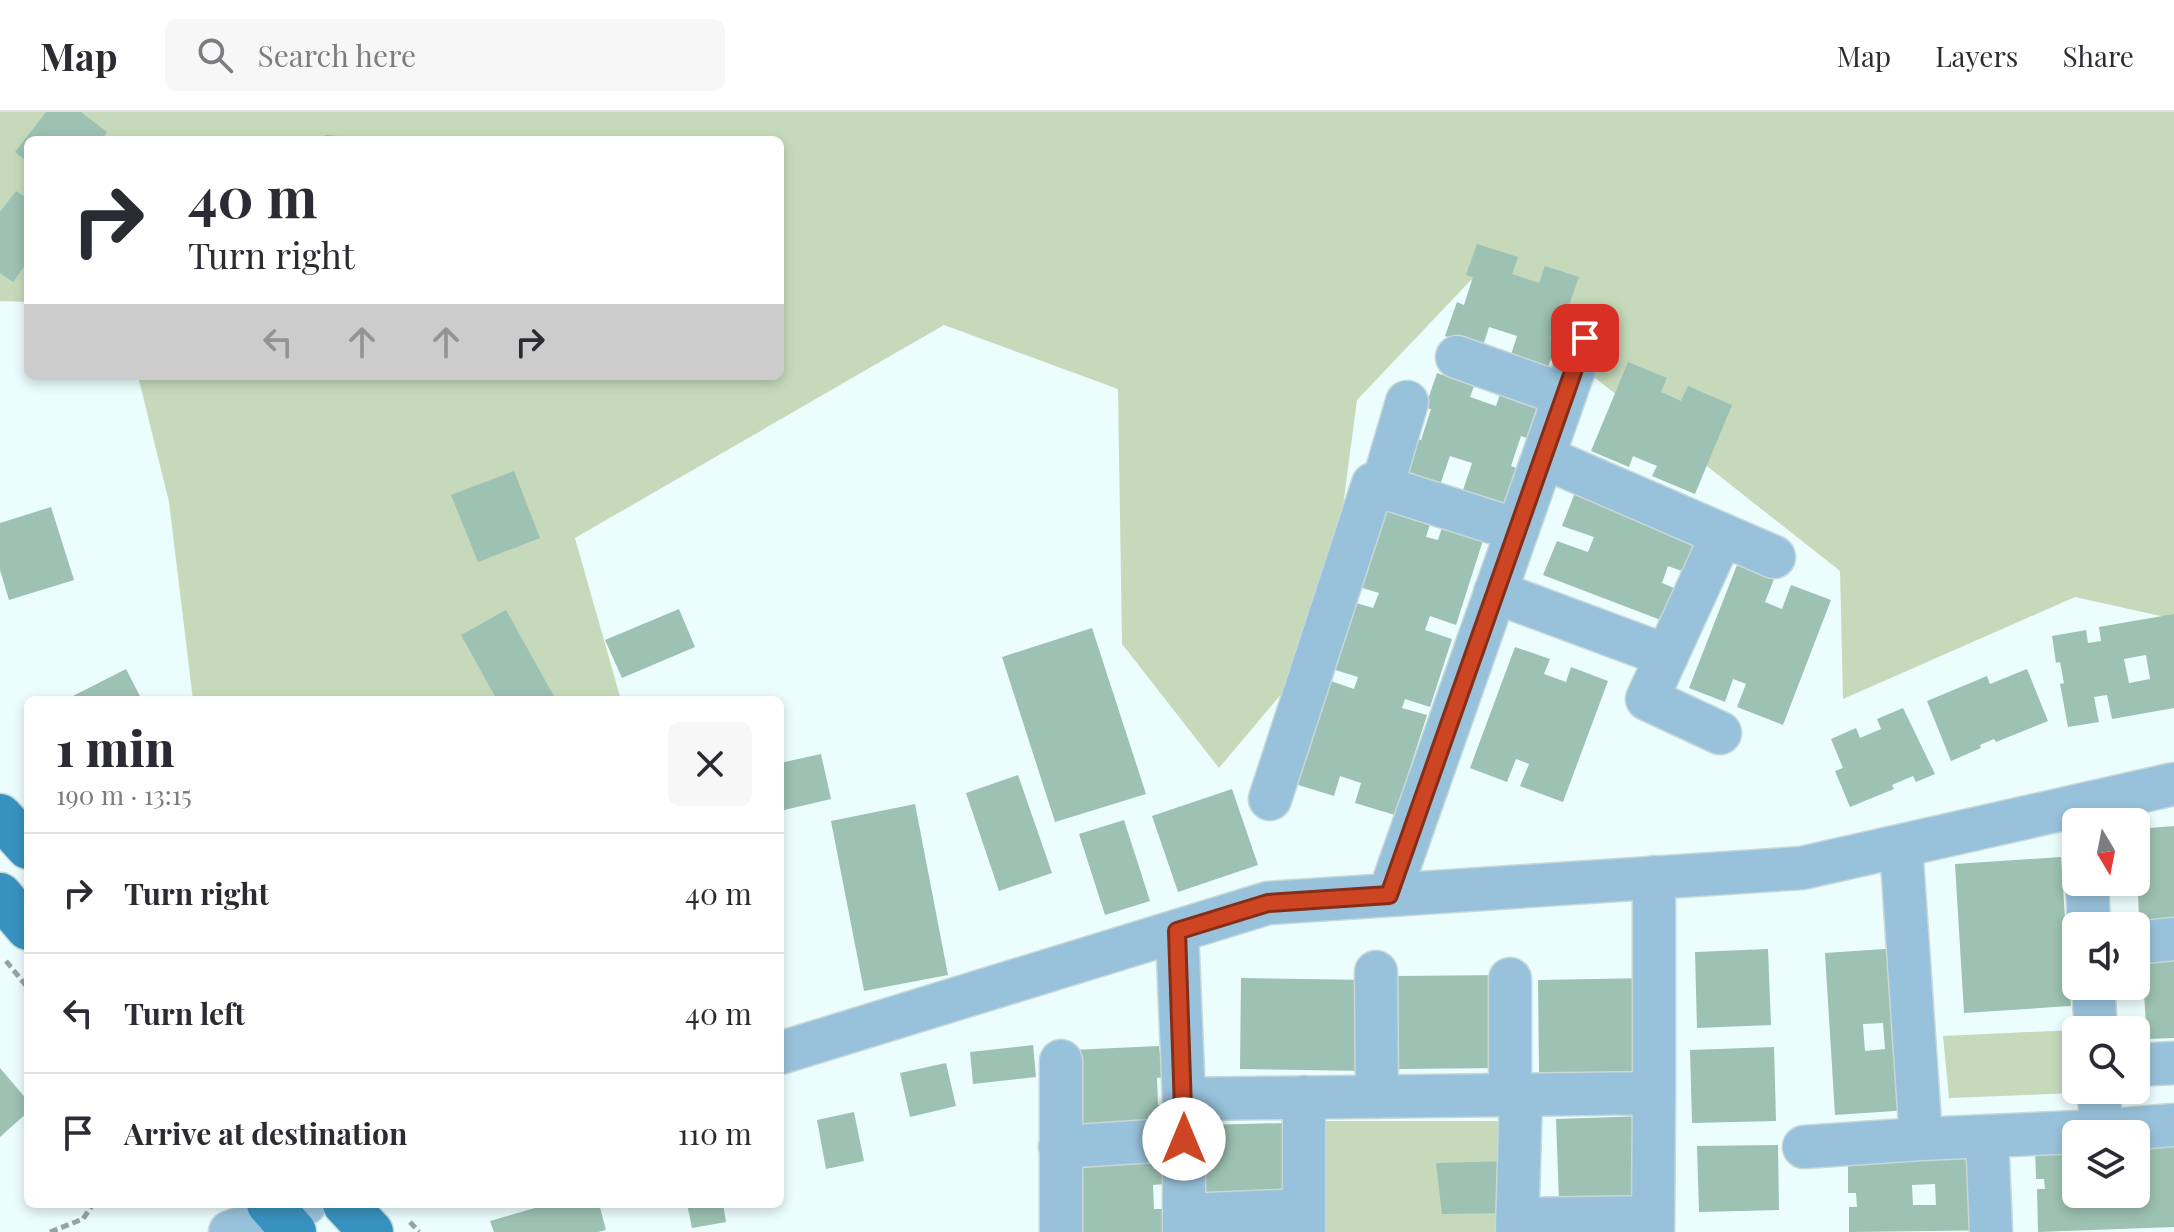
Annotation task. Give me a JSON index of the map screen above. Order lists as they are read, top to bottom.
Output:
{
  "north": "bottom",
  "page": {
    "header": "Map",
    "search": "Search here",
    "nav": ["Map", "Layers", "Share"],
    "turn": ["40 m", "Turn right"],
    "heading": ["1 min", "190 m · 13:15"],
    "list": [
      {
        "name": "Turn right",
        "value": "40 m"
      },
      {
        "name": "Turn left",
        "value": "40 m"
      },
      {
        "name": "Arrive at destination",
        "value": "110 m"
      }
    ]
  }
}
